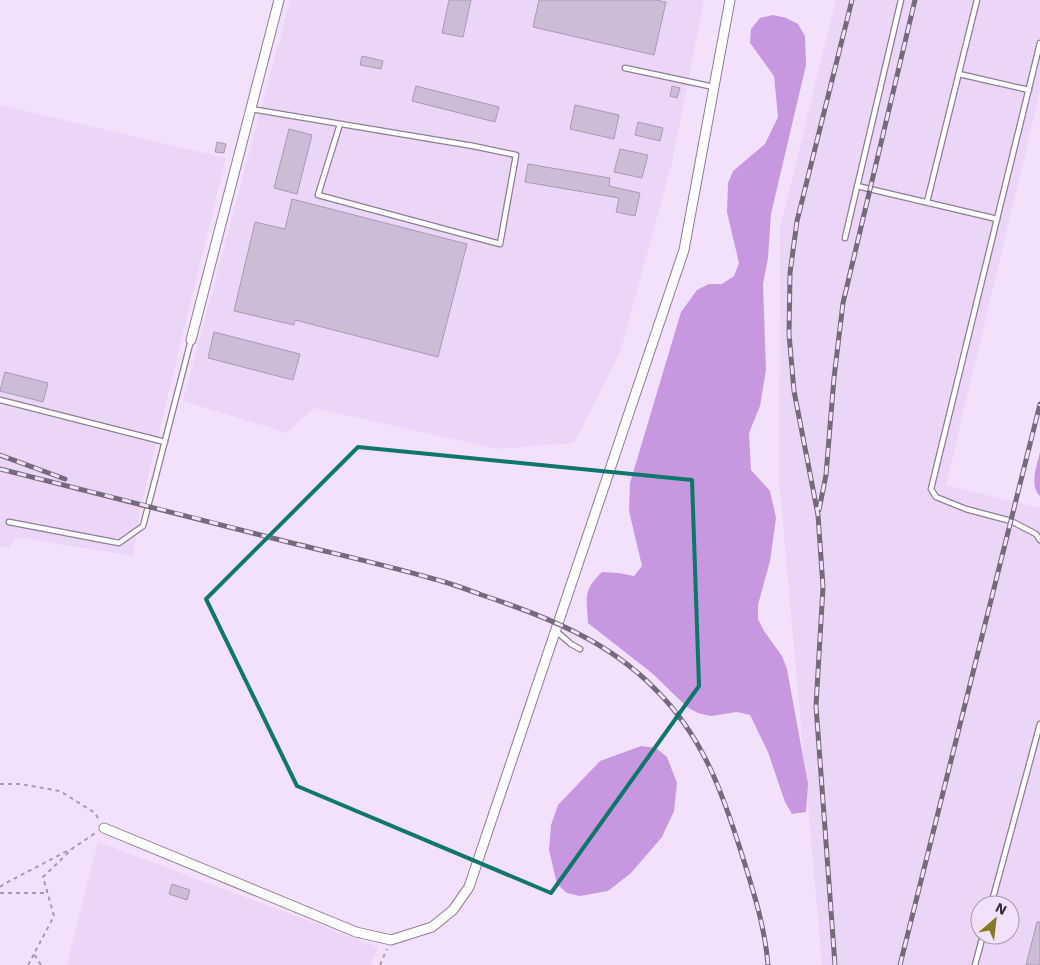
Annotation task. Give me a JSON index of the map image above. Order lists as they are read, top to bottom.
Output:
{
  "north": "top right"
}
